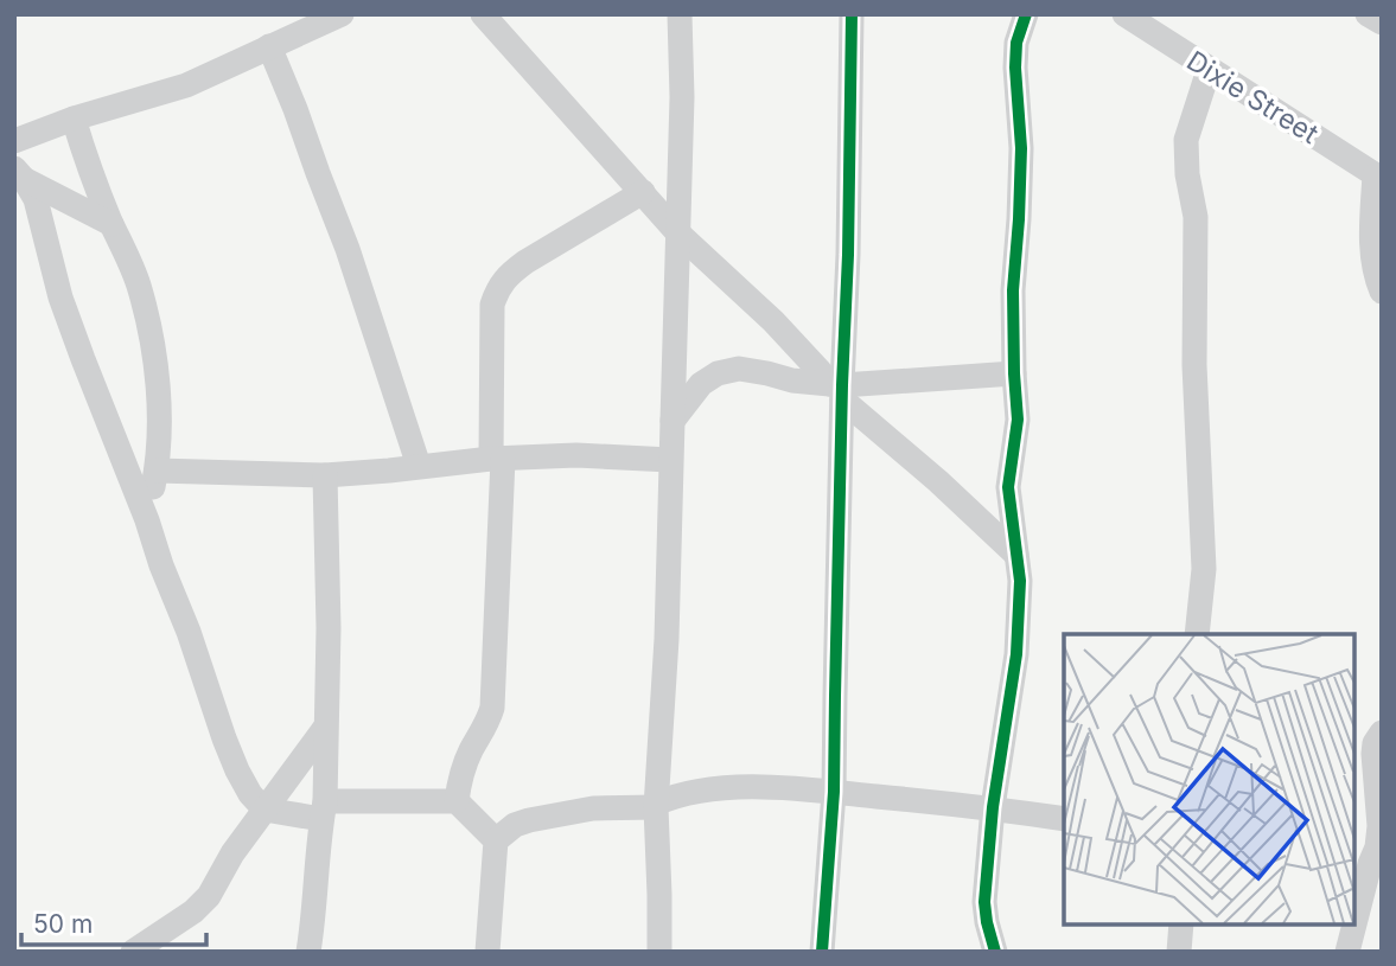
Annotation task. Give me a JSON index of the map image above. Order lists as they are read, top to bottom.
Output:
{
  "streets": {
    "street": ["Dixie Street"]
  },
  "scale_bar": "50 m"
}
